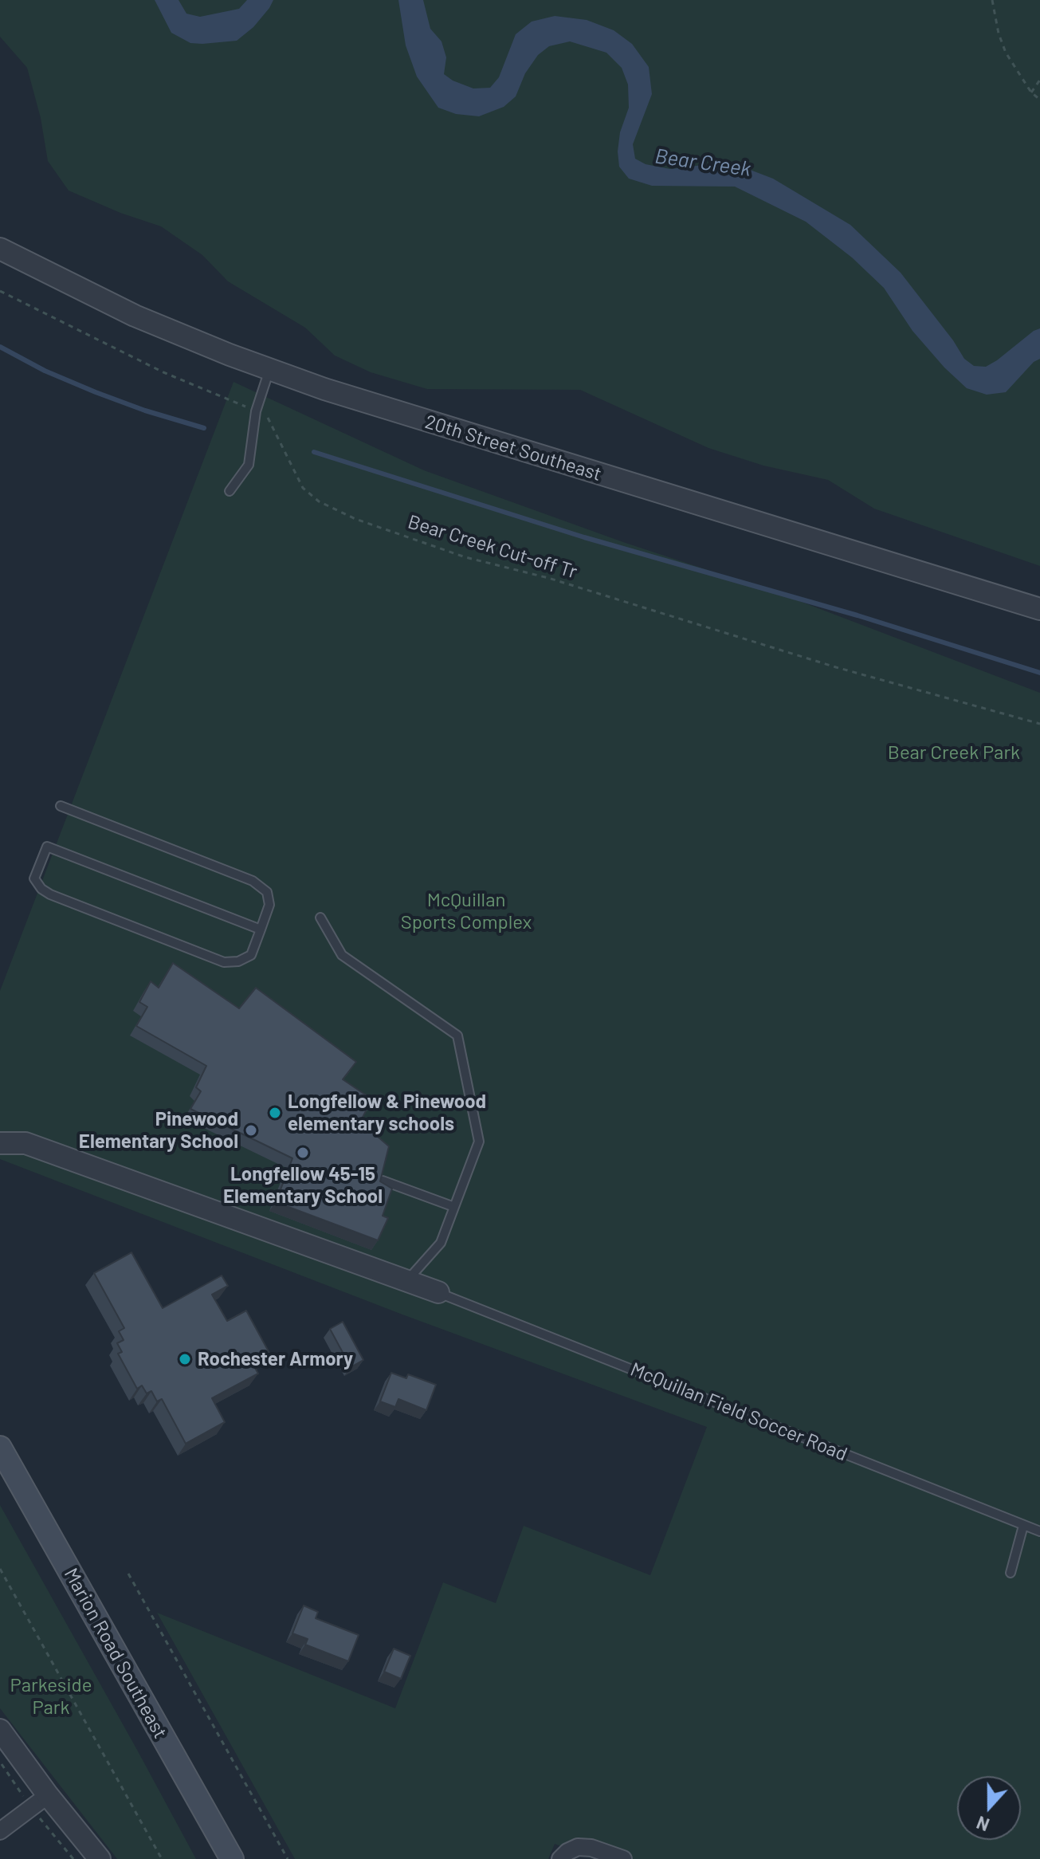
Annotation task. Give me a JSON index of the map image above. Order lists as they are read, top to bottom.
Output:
{
  "streets": {
    "main road": ["Marion Road Southeast"],
    "street": ["20th Street Southeast"],
    "lane": ["McQuillan Field Soccer Road"],
    "path": ["Bear Creek Cut-off Tr"]
  },
  "water": ["Bear Creek"],
  "parks": ["Bear Creek Park", "McQuillan Sports Complex", "Parkeside Park"],
  "places": [
    "Longfellow & Pinewood elementary schools",
    "Pinewood Elementary School",
    "Longfellow 45-15 Elementary School",
    "Rochester Armory"
  ],
  "north": "bottom"
}
